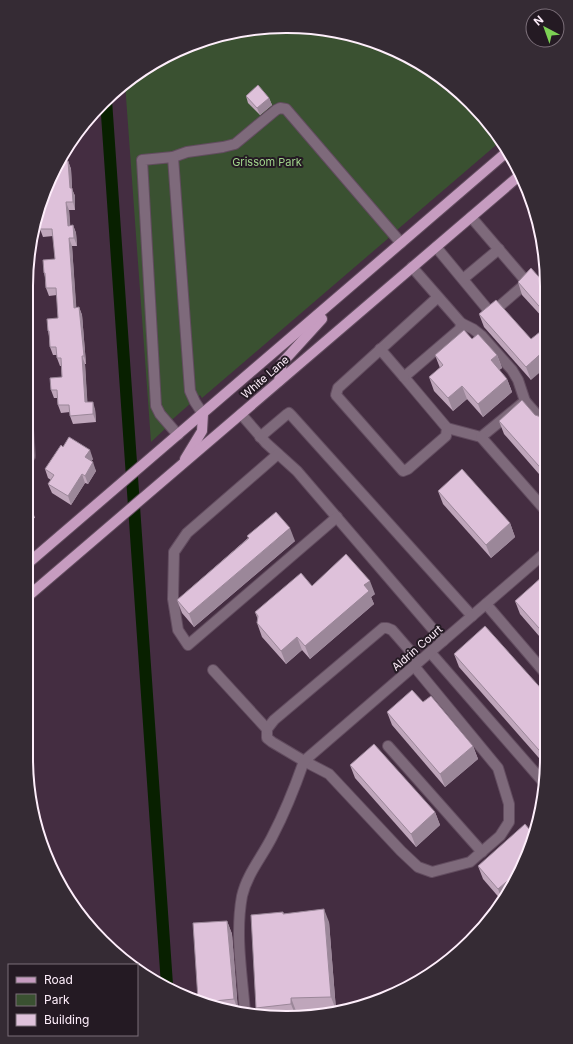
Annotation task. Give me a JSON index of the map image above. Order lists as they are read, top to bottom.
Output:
{
  "streets": {
    "main road": ["White Lane"],
    "street": ["Aldrin Court"]
  },
  "parks": ["Grissom Park"],
  "legend": ["Road", "Park", "Building"],
  "north": "top left"
}
